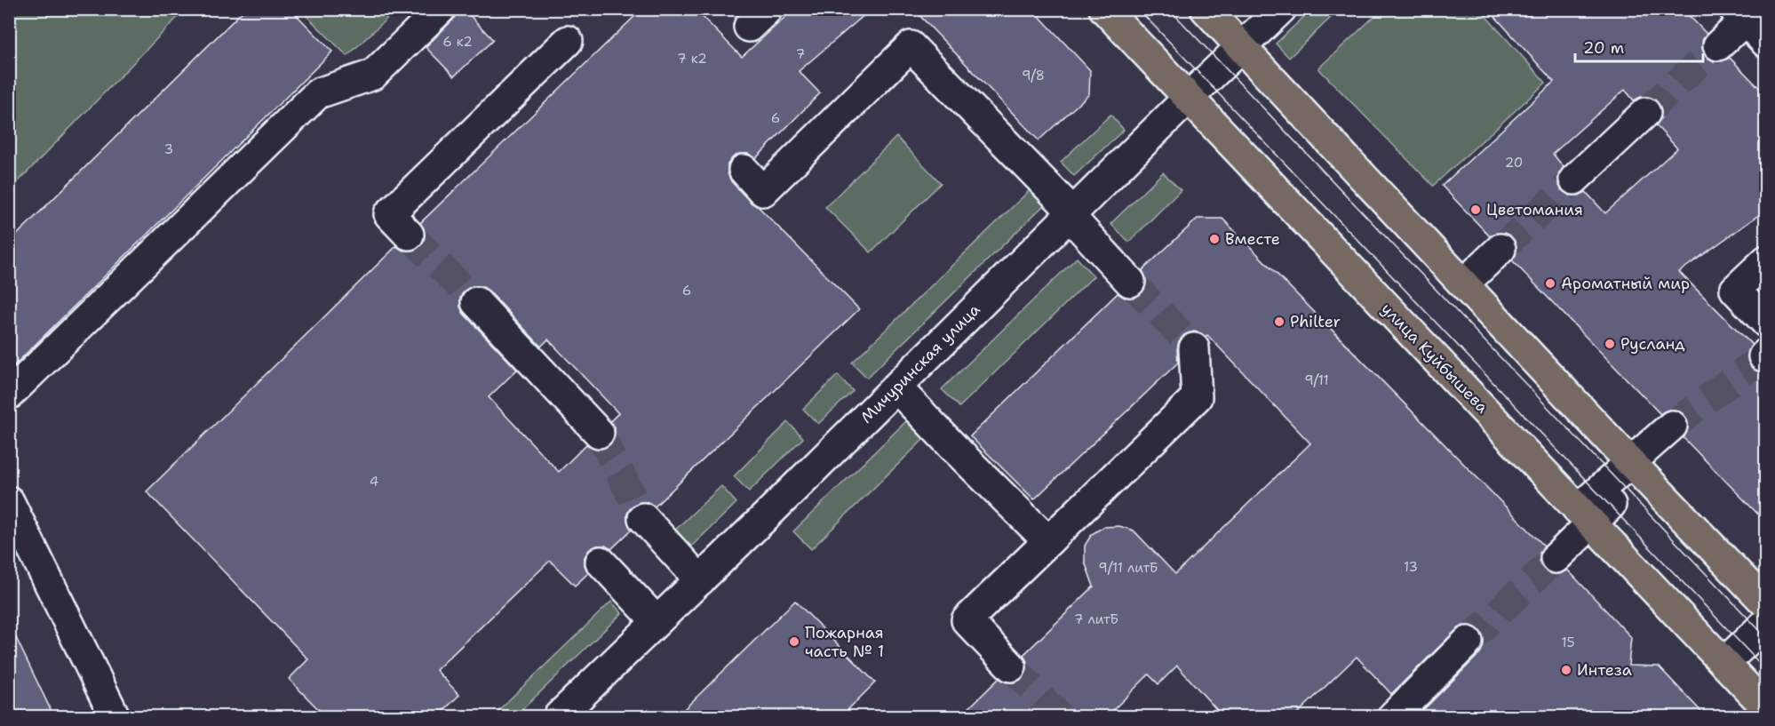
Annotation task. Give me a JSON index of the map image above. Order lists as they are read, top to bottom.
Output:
{
  "streets": {
    "main road": ["улица Куйбышева"],
    "street": ["Мичуринская улица"]
  },
  "crossings": [
    ["улица Куйбышева", "Мичуринская улица"]
  ],
  "places": [
    "Цветомания",
    "Вместе",
    "Ароматный мир",
    "Philter",
    "Русланд",
    "Пожарная часть № 1",
    "Интеза"
  ],
  "house_numbers": [
    "6 к2",
    "7",
    "7 к2",
    "9/8",
    "6",
    "3",
    "20",
    "6",
    "9/11",
    "4",
    "13",
    "9/11 литБ",
    "7 литБ",
    "15"
  ],
  "scale_bar": "20 m"
}
